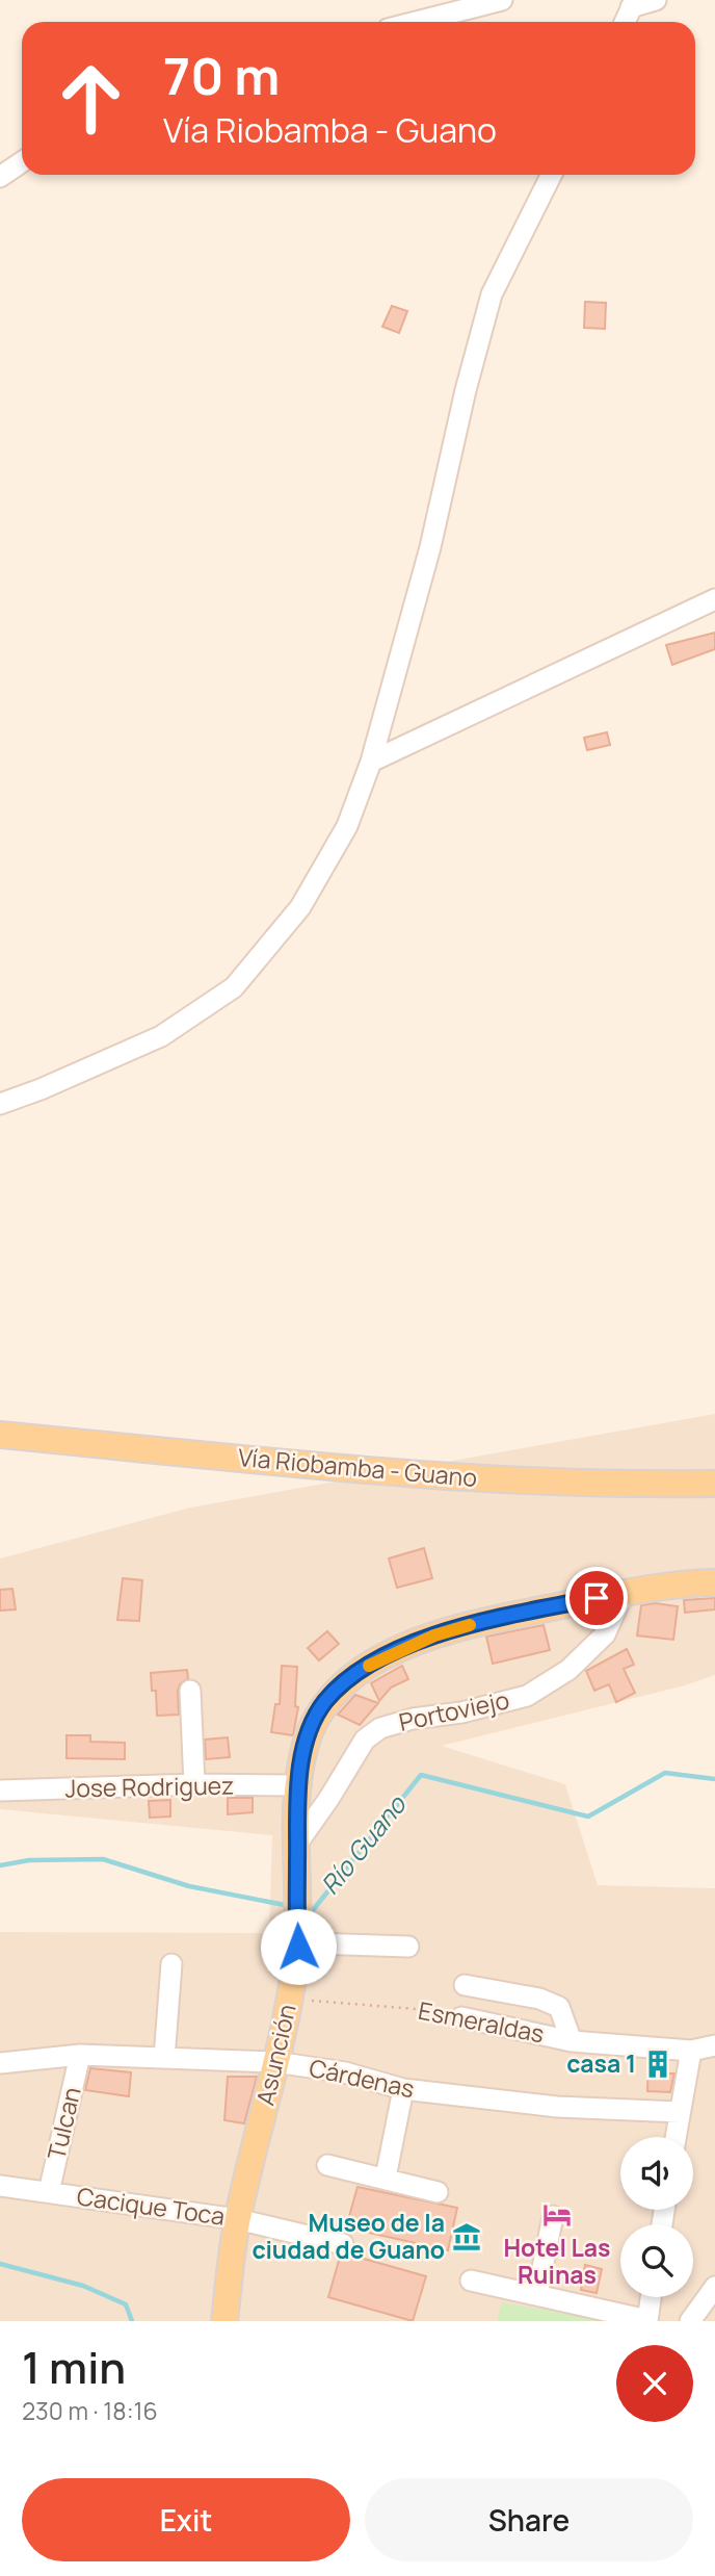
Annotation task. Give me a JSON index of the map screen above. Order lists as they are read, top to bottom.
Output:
{
  "streets": {
    "main road": ["Vía Riobamba - Guano", "Asunción"],
    "street": [
      "Portoviejo",
      "Jose Rodriguez",
      "Esmeraldas",
      "Cárdenas",
      "Tulcan",
      "Cacique Toca"
    ]
  },
  "crossings": [
    ["Portoviejo", "Asunción"],
    ["Jose Rodriguez", "Asunción"],
    ["Esmeraldas", "Asunción"],
    ["Asunción", "Cárdenas"],
    ["Asunción", "Cacique Toca"],
    ["Cárdenas", "Tulcan"],
    ["Tulcan", "Cacique Toca"]
  ],
  "water": ["Río Guano"],
  "places": {
    "building": ["casa 1"],
    "hotel": ["Hotel Las Ruinas"],
    "museum": ["Museo de la ciudad de Guano"]
  },
  "page": {
    "turn": ["70 m", "Vía Riobamba - Guano"],
    "heading": ["1 min", "230 m · 18:16"],
    "buttons": ["Exit", "Share"]
  }
}
